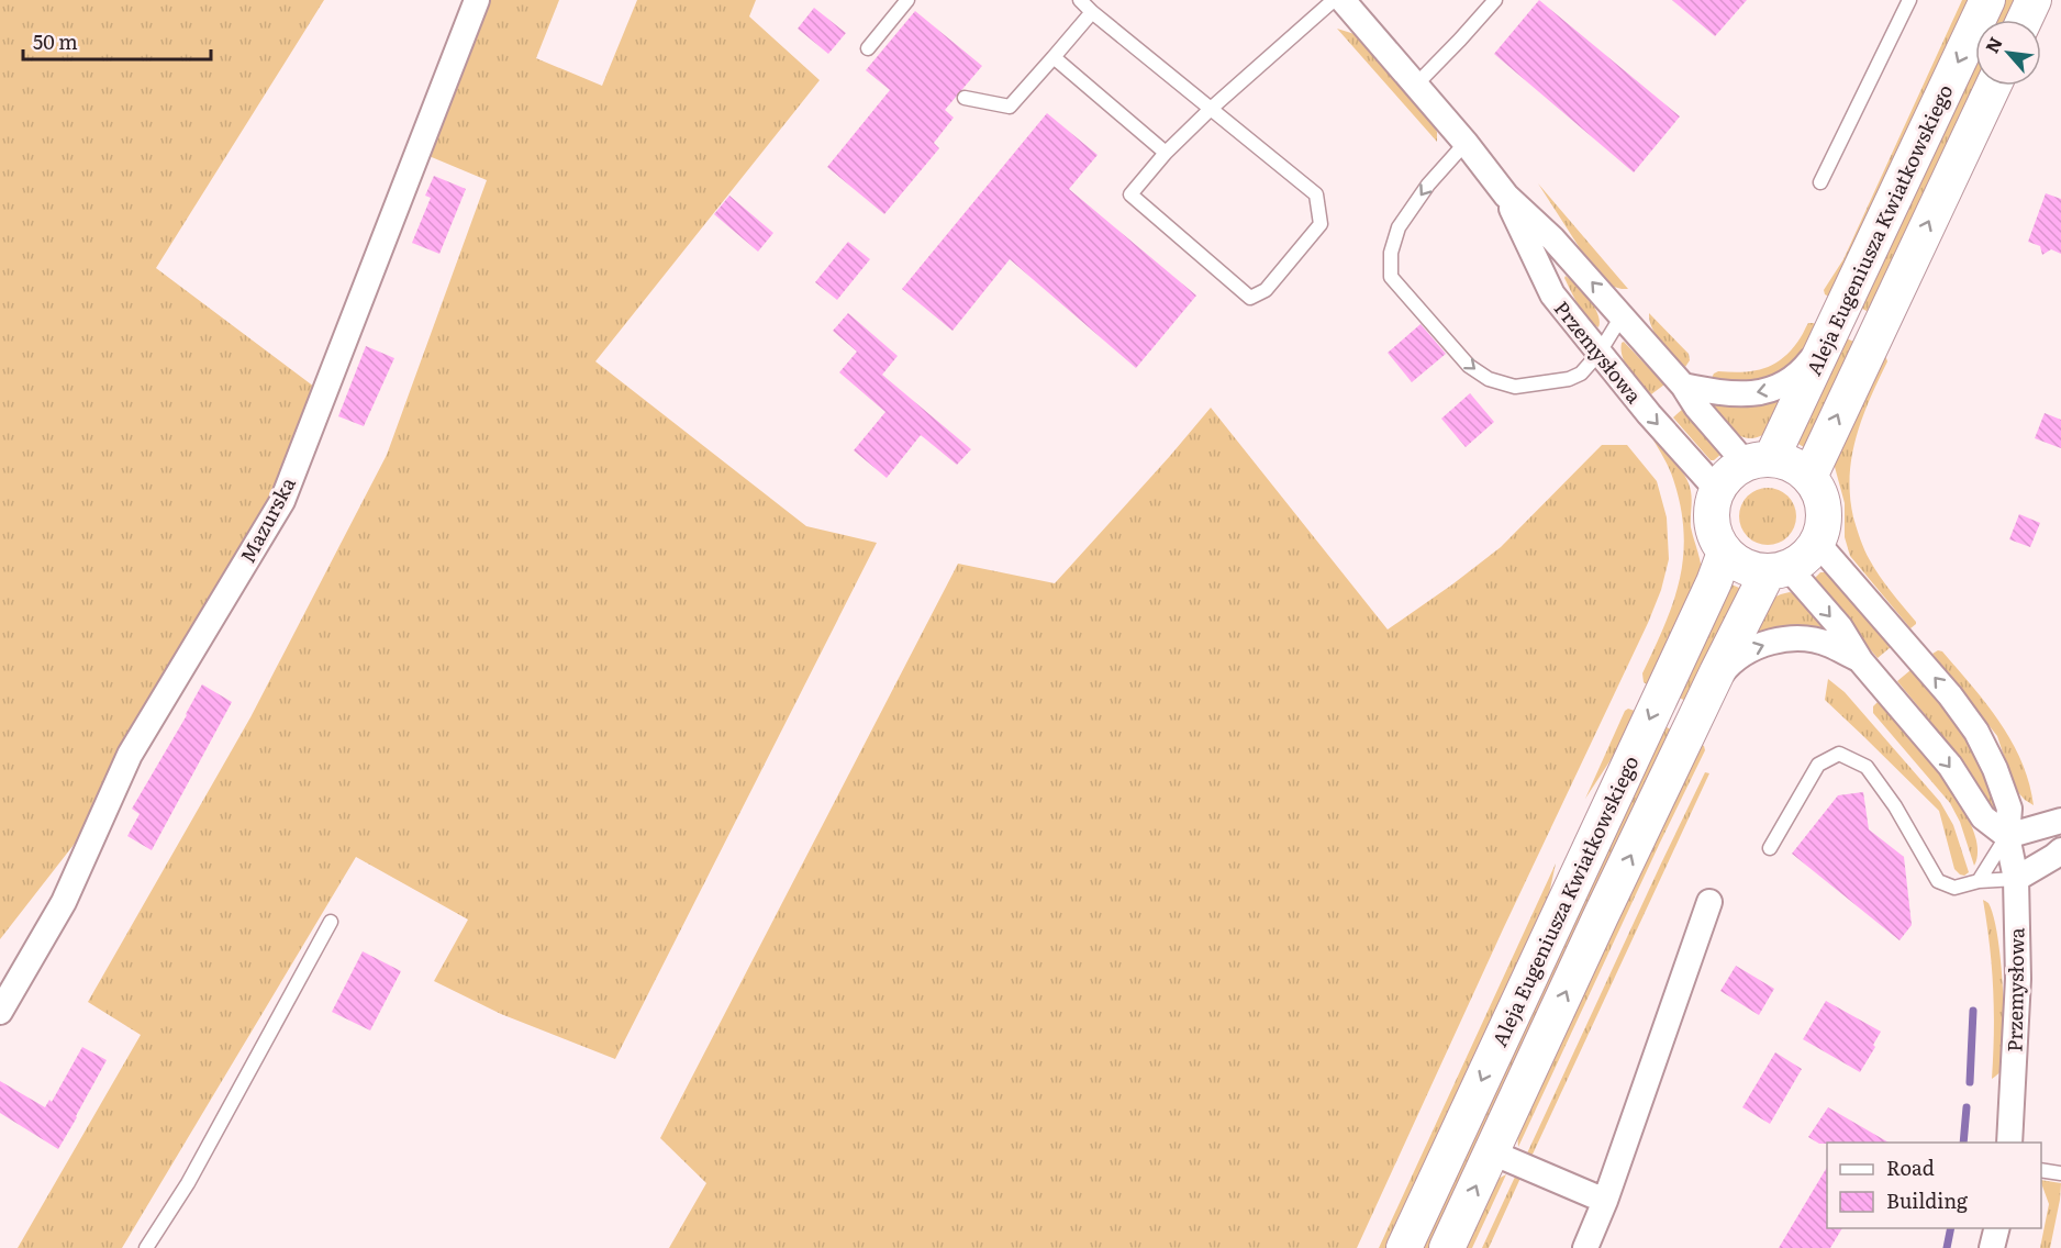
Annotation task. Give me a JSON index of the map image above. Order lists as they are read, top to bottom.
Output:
{
  "streets": {
    "street": ["Aleja Eugeniusza Kwiatkowskiego", "Przemysłowa", "Mazurska"]
  },
  "crossings": [
    ["Aleja Eugeniusza Kwiatkowskiego", "Przemysłowa"]
  ],
  "legend": ["Road", "Building"],
  "scale_bar": "50 m",
  "north": "top left"
}
